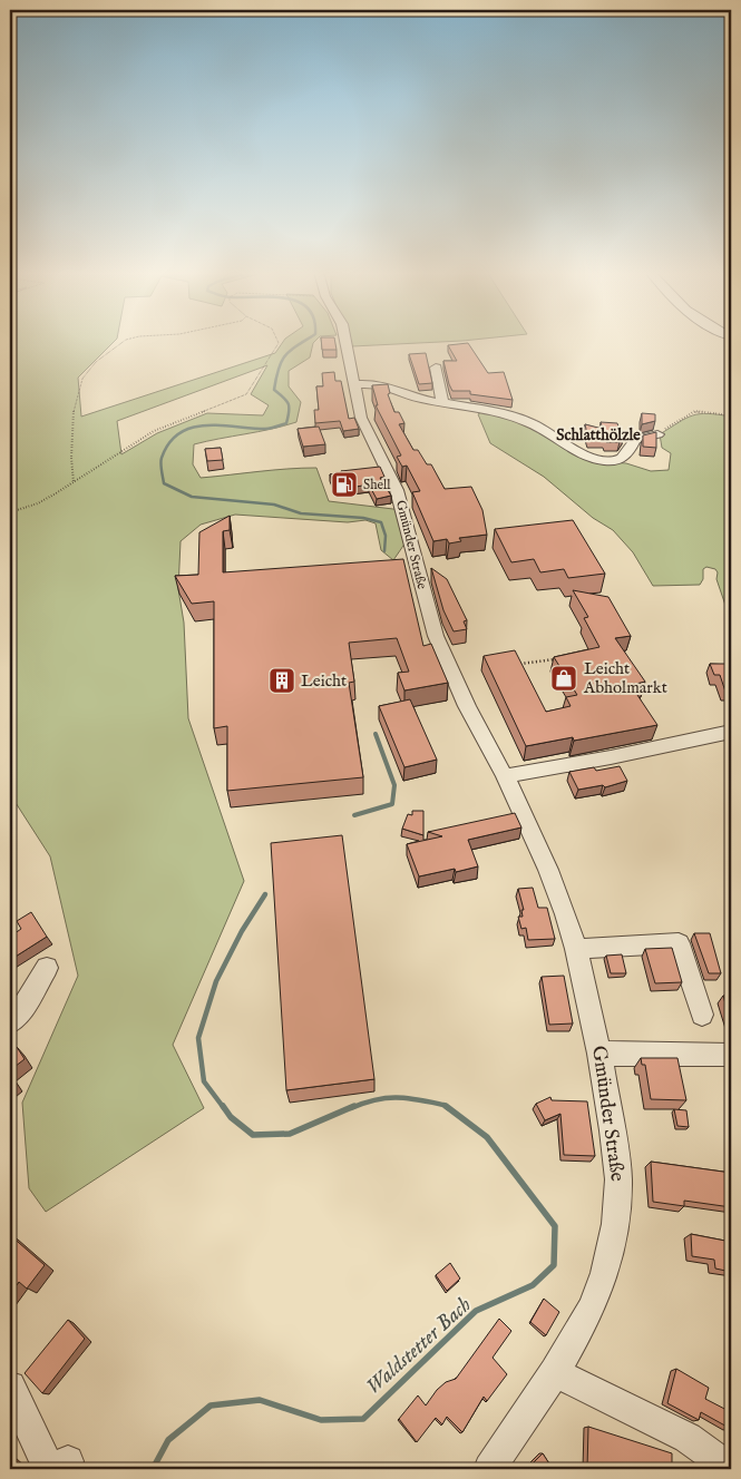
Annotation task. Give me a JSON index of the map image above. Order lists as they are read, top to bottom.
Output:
{
  "streets": {
    "street": ["Gmünder Straße"]
  },
  "districts": ["Schlatthölzle"],
  "water": ["Waldstetter Bach"],
  "places": {
    "fuel station": ["Shell"],
    "shop": ["Leicht Abholmarkt"],
    "building": ["Leicht"]
  }
}
